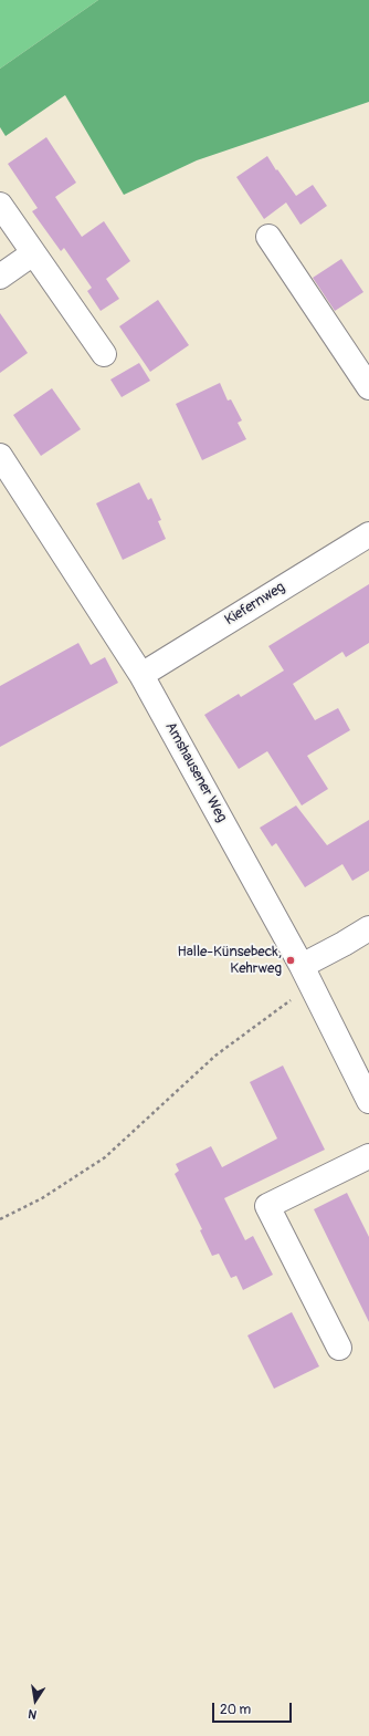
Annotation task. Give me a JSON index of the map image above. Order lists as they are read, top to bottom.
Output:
{
  "streets": {
    "street": ["Kiefernweg", "Amshausener Weg"]
  },
  "crossings": [
    ["Kiefernweg", "Amshausener Weg"]
  ],
  "places": ["Halle-Künsebeck, Kehrweg"],
  "scale_bar": "20 m",
  "north": "bottom"
}
